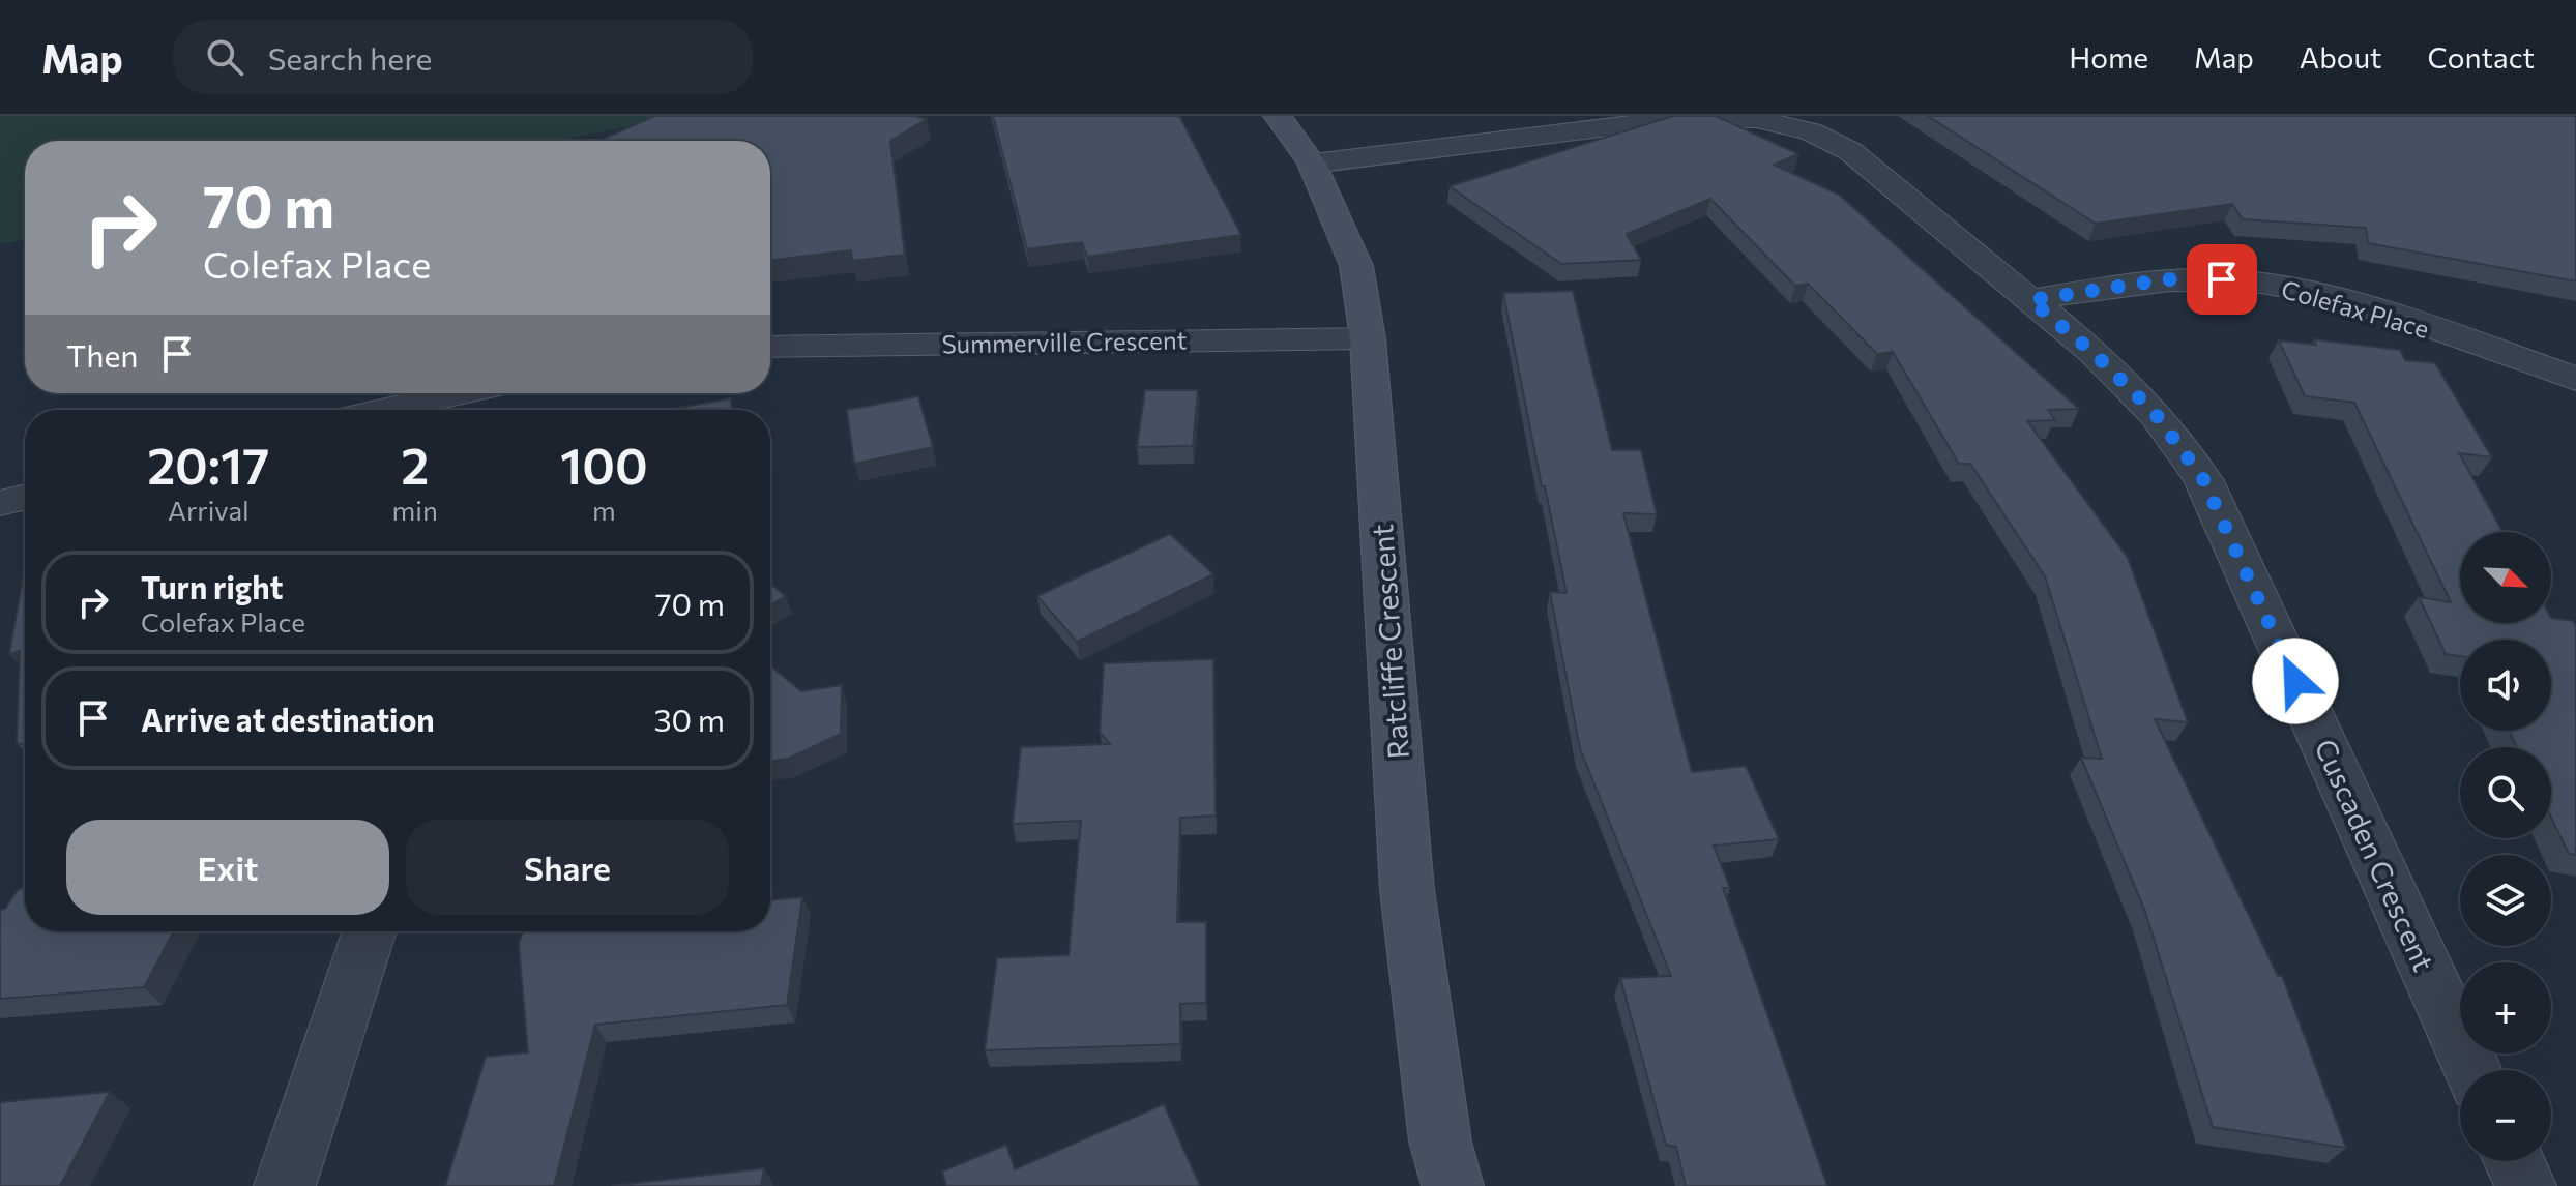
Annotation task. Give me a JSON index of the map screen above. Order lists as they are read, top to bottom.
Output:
{
  "streets": {
    "street": [
      "Colefax Place",
      "Summerville Crescent",
      "Ratcliffe Crescent",
      "Cuscaden Crescent"
    ]
  },
  "crossings": [
    ["Colefax Place", "Cuscaden Crescent"],
    ["Summerville Crescent", "Ratcliffe Crescent"],
    ["Ratcliffe Crescent", "Cuscaden Crescent"]
  ],
  "north": "bottom right",
  "page": {
    "header": "Map",
    "search": "Search here",
    "nav": [
      "Home",
      "Map",
      "About",
      "Contact"
    ],
    "turn": ["70 m", "Colefax Place"],
    "then": "Then",
    "eta": [
      "20:17",
      "Arrival",
      "2",
      "min",
      "100",
      "m"
    ],
    "map_buttons": ["+", "−"],
    "list": [
      {
        "name": "Turn right",
        "note": "Colefax Place",
        "value": "70 m"
      },
      {
        "name": "Arrive at destination",
        "value": "30 m"
      }
    ],
    "buttons": ["Exit", "Share"]
  }
}
